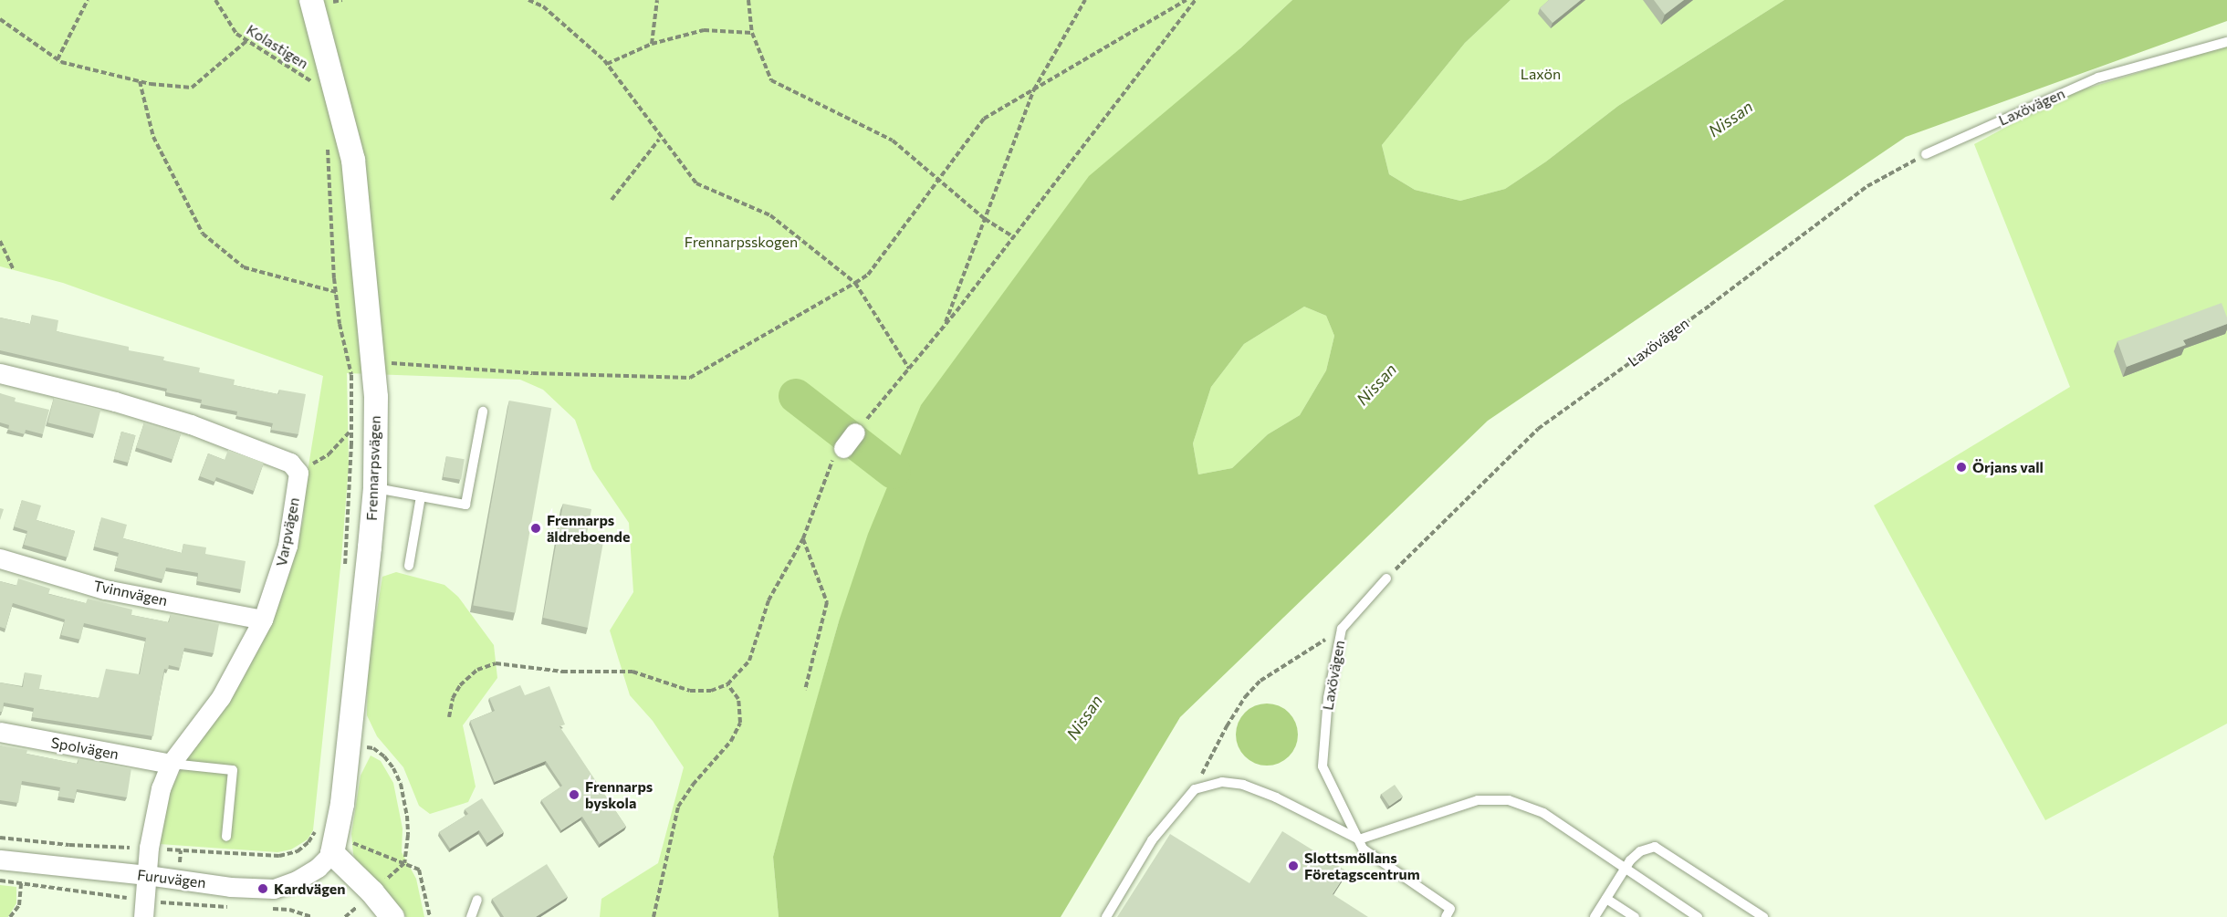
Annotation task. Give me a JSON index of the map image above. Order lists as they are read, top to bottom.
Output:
{
  "streets": {
    "street": [
      "Frennarpsvägen",
      "Varpvägen",
      "Tvinnvägen",
      "Spolvägen",
      "Furuvägen"
    ],
    "lane": ["Laxövägen"],
    "path": ["Kolastigen"]
  },
  "crossings": [
    ["Frennarpsvägen", "Furuvägen"],
    ["Varpvägen", "Tvinnvägen"],
    ["Varpvägen", "Spolvägen"],
    ["Varpvägen", "Furuvägen"]
  ],
  "water": ["Nissan"],
  "parks": ["Laxön", "Frennarpsskogen"],
  "places": [
    "Örjans vall",
    "Frennarps äldreboende",
    "Frennarps byskola",
    "Slottsmöllans Företagscentrum",
    "Kardvägen"
  ]
}
